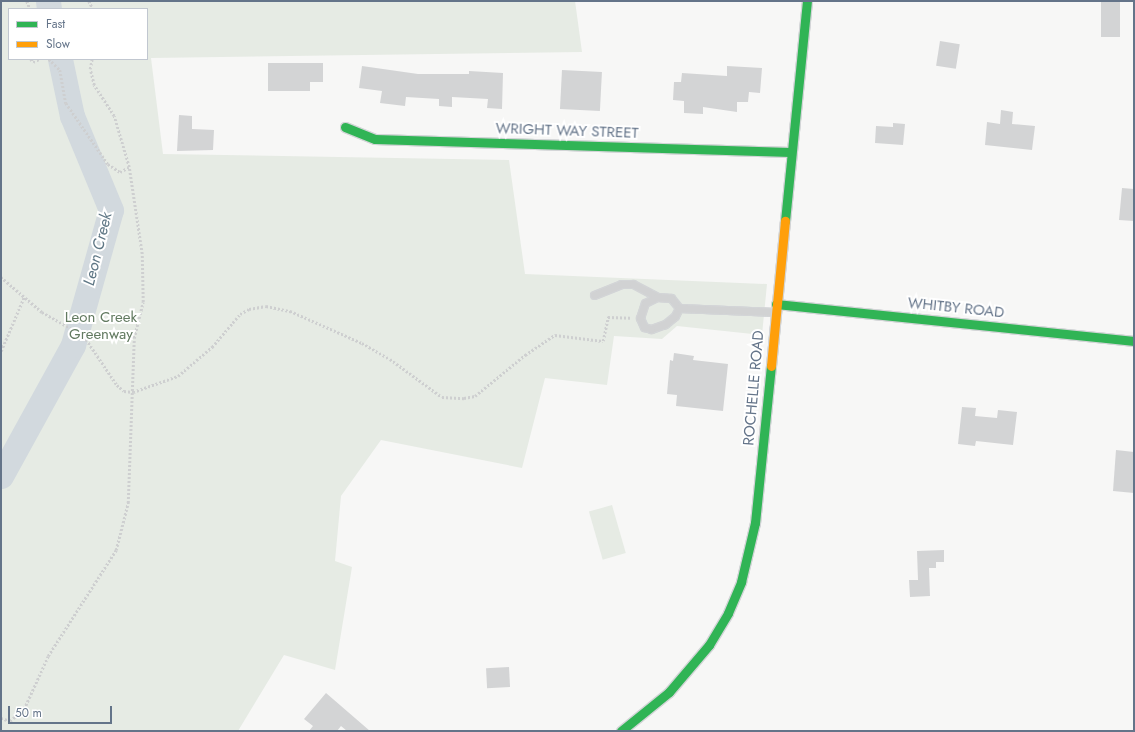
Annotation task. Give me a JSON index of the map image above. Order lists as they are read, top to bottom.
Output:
{
  "streets": {
    "street": ["WRIGHT WAY STREET", "WHITBY ROAD", "ROCHELLE ROAD"]
  },
  "crossings": [
    ["WRIGHT WAY STREET", "ROCHELLE ROAD"],
    ["WHITBY ROAD", "ROCHELLE ROAD"]
  ],
  "water": ["Leon Creek"],
  "parks": ["Leon Creek Greenway"],
  "legend": ["Fast", "Slow"],
  "scale_bar": "50 m"
}
